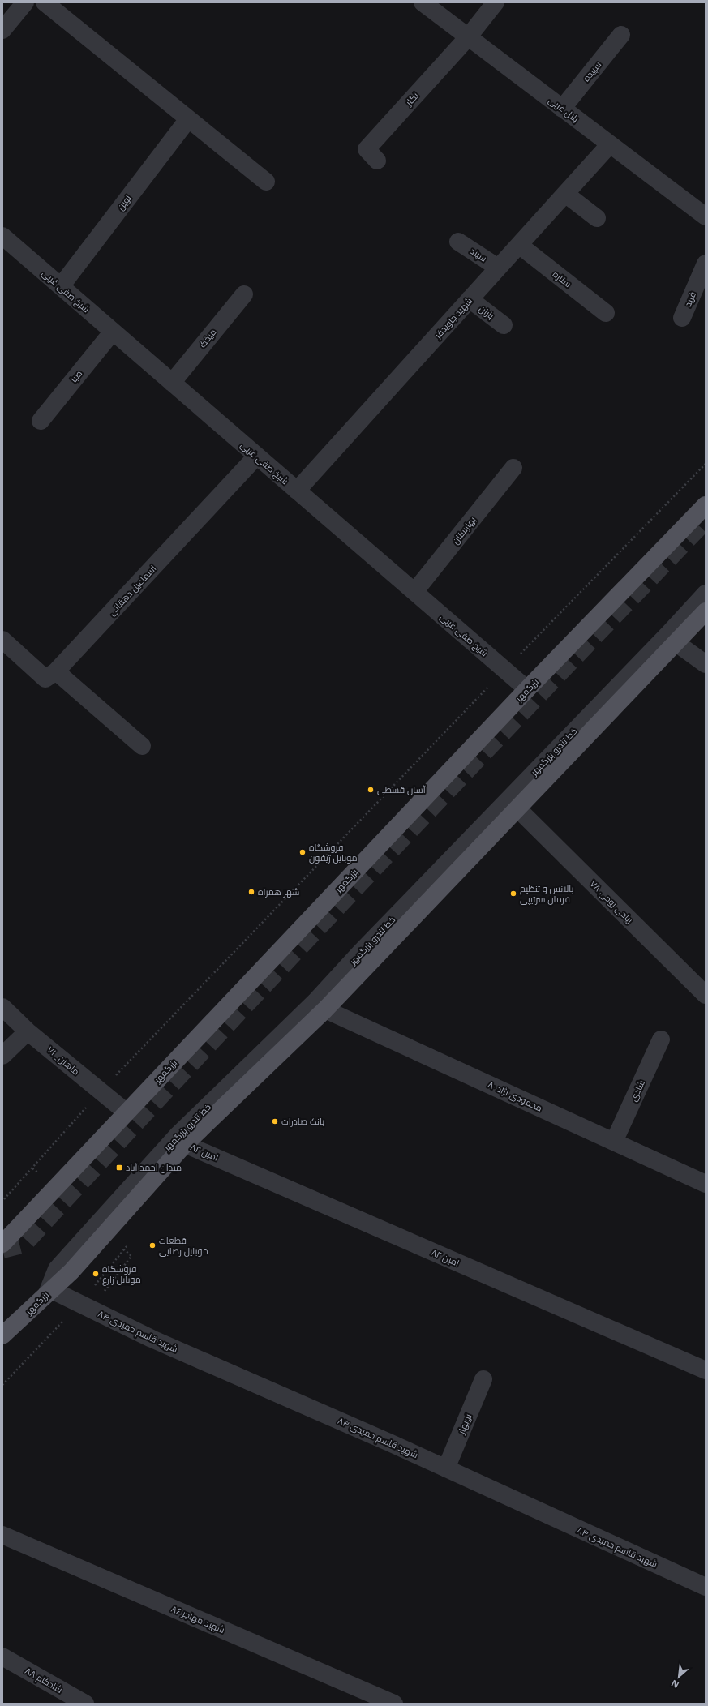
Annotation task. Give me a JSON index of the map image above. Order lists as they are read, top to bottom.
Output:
{
  "streets": {
    "main road": ["بزرگمهر"],
    "street": [
      "سپیده",
      "نگار",
      "بلال غربی",
      "نوین",
      "سپند",
      "ستاره",
      "شیخ صفی غربی",
      "فرید",
      "باران",
      "شهید جاویدفر",
      "میخک",
      "صبا",
      "بهارستان",
      "اسماعیل دهقانی",
      "خط تندرو بزرگمهر",
      "ریاحی روحی ۷۸",
      "۷۱ _ماهان",
      "شادی",
      "محمودی نژاد ۸۰",
      "امین ۸۲",
      "شهید قاسم حمیدی ۸۴",
      "نوبهار",
      "شهید مهاجر ۸۶",
      "شادکام ۸۸"
    ]
  },
  "crossings": [
    ["سپیده", "بلال غربی"],
    ["نگار", "بلال غربی"],
    ["بلال غربی", "شهید جاویدفر"],
    ["نوین", "شیخ صفی غربی"],
    ["سپند", "شهید جاویدفر"],
    ["ستاره", "شهید جاویدفر"],
    ["شیخ صفی غربی", "شهید جاویدفر"],
    ["شیخ صفی غربی", "میخک"],
    ["شیخ صفی غربی", "صبا"],
    ["شیخ صفی غربی", "بهارستان"],
    ["شیخ صفی غربی", "اسماعیل دهقانی"],
    ["شیخ صفی غربی", "بزرگمهر"],
    ["باران", "شهید جاویدفر"],
    ["بزرگمهر", "خط تندرو بزرگمهر"],
    ["بزرگمهر", "ریاحی روحی ۷۸"],
    ["بزرگمهر", "۷۱ _ماهان"],
    ["بزرگمهر", "محمودی نژاد ۸۰"],
    ["بزرگمهر", "امین ۸۲"],
    ["بزرگمهر", "شهید قاسم حمیدی ۸۴"],
    ["خط تندرو بزرگمهر", "شهید قاسم حمیدی ۸۴"],
    ["شادی", "محمودی نژاد ۸۰"],
    ["شهید قاسم حمیدی ۸۴", "نوبهار"]
  ],
  "places": {
    "other": [
      "آسان قسطی",
      "فروشگاه موبایل ژیفون",
      "شهر همراه",
      "بالانس و تنظیم فرمان سرتیپی",
      "بانک صادرات",
      "قطعات موبایل رضایی",
      "فروشگاه موبایل زارع"
    ],
    "transit": ["میدان احمد آباد"]
  },
  "north": "bottom left"
}
